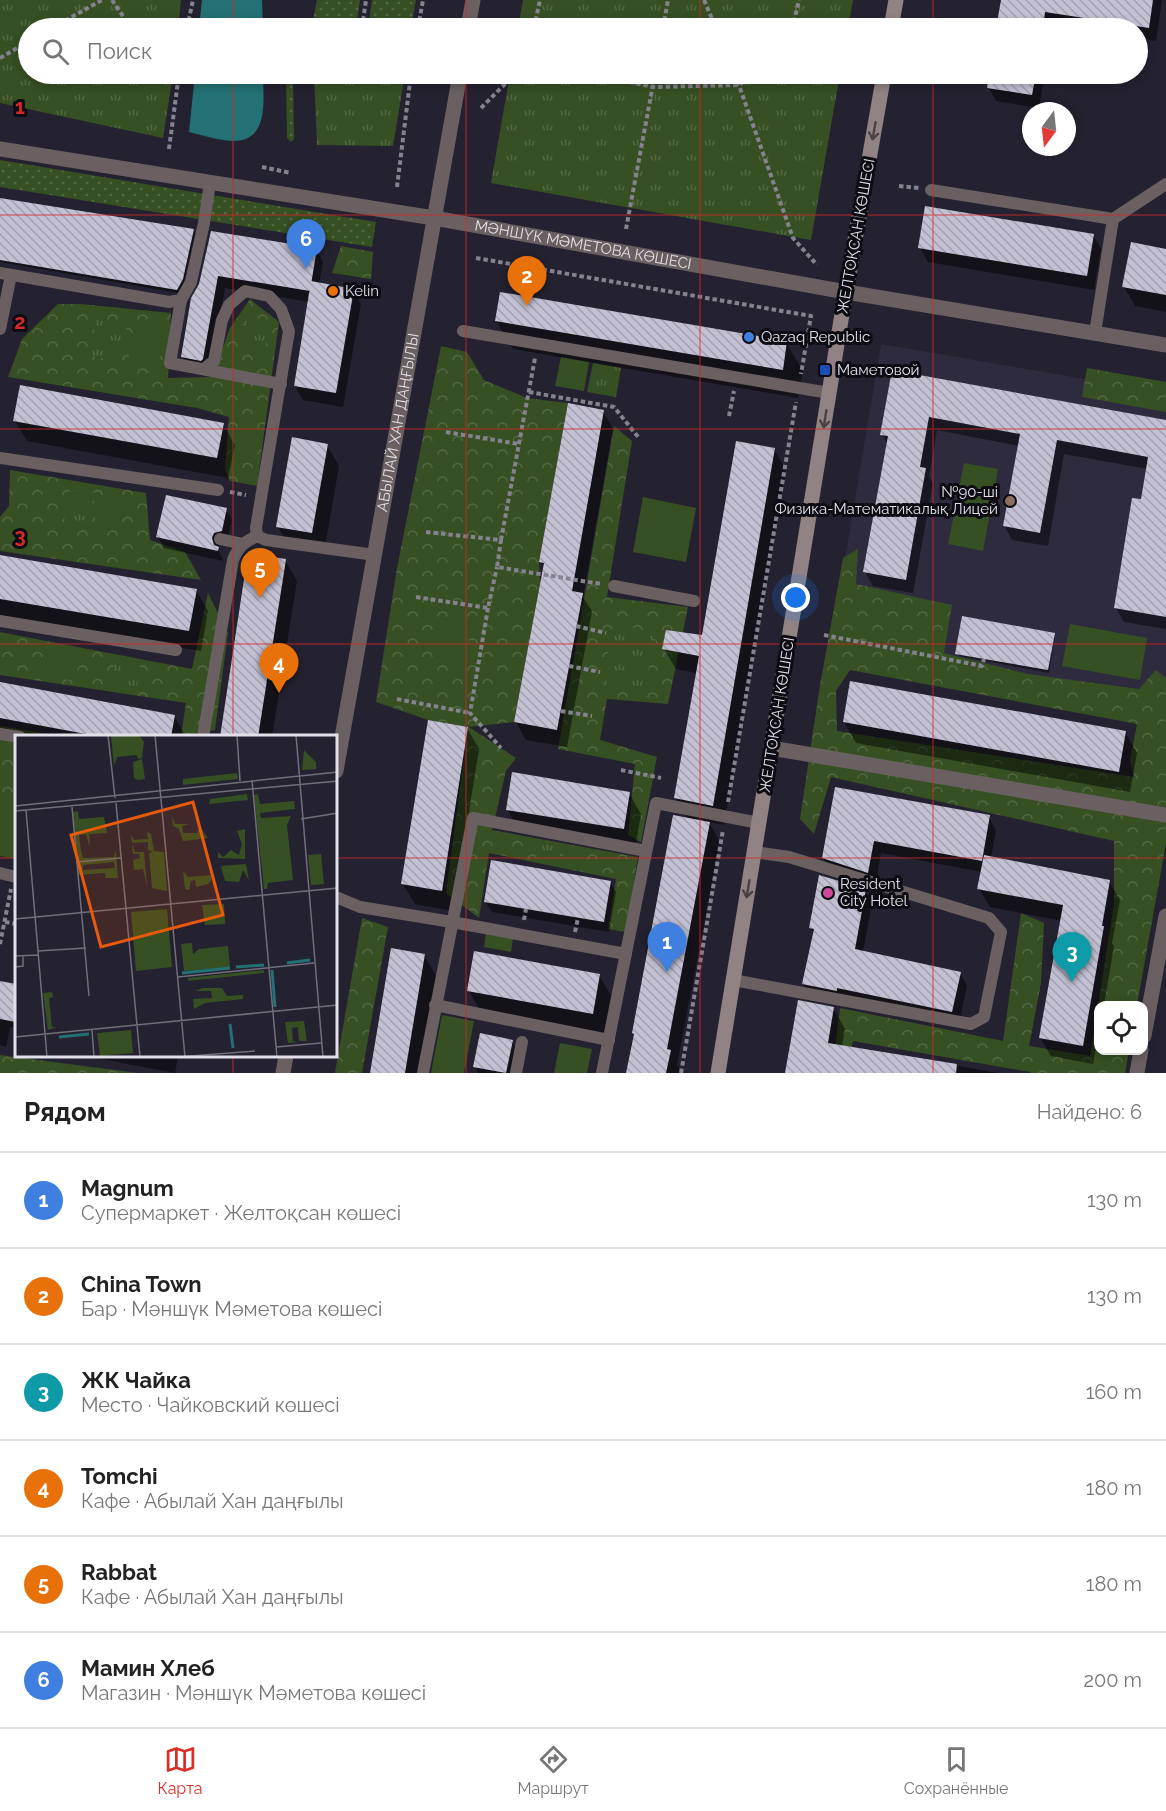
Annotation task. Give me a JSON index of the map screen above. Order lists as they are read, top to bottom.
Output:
{
  "streets": {
    "main road": ["ЖЕЛТОҚСАН КӨШЕСІ"],
    "street": ["МӘНШҮК МӘМЕТОВА КӨШЕСІ", "АБЫЛАЙ ХАН ДАҢҒЫЛЫ"]
  },
  "crossings": [
    ["ЖЕЛТОҚСАН КӨШЕСІ", "МӘНШҮК МӘМЕТОВА КӨШЕСІ"],
    ["МӘНШҮК МӘМЕТОВА КӨШЕСІ", "АБЫЛАЙ ХАН ДАҢҒЫЛЫ"]
  ],
  "one_way": ["ЖЕЛТОҚСАН КӨШЕСІ"],
  "places": {
    "other": [
      "Kelin",
      "Qazaq Republic",
      "№90-ші Физика-Математикалық Лицей",
      "Resident City Hotel"
    ],
    "transit": ["Маметовой"]
  },
  "north": "bottom",
  "page": {
    "search": "Поиск",
    "pins": [
      "6",
      "2",
      "5",
      "4",
      "1",
      "3"
    ],
    "heading": ["Рядом", "Найдено: 6"],
    "list": [
      {
        "mark": "1",
        "name": "Magnum",
        "note": "Супермаркет · Желтоқсан көшесі",
        "value": "130 m"
      },
      {
        "mark": "2",
        "name": "China Town",
        "note": "Бар · Мәншүк Мәметова көшесі",
        "value": "130 m"
      },
      {
        "mark": "3",
        "name": "ЖК Чайка",
        "note": "Место · Чайковский көшесі",
        "value": "160 m"
      },
      {
        "mark": "4",
        "name": "Tomchi",
        "note": "Кафе · Абылай Хан даңғылы",
        "value": "180 m"
      },
      {
        "mark": "5",
        "name": "Rabbat",
        "note": "Кафе · Абылай Хан даңғылы",
        "value": "180 m"
      },
      {
        "mark": "6",
        "name": "Мамин Хлеб",
        "note": "Магазин · Мәншүк Мәметова көшесі",
        "value": "200 m"
      }
    ],
    "nav": ["Карта", "Маршрут", "Сохранённые"]
  },
  "grid": {
    "rows": ["1", "2", "3"]
  }
}
